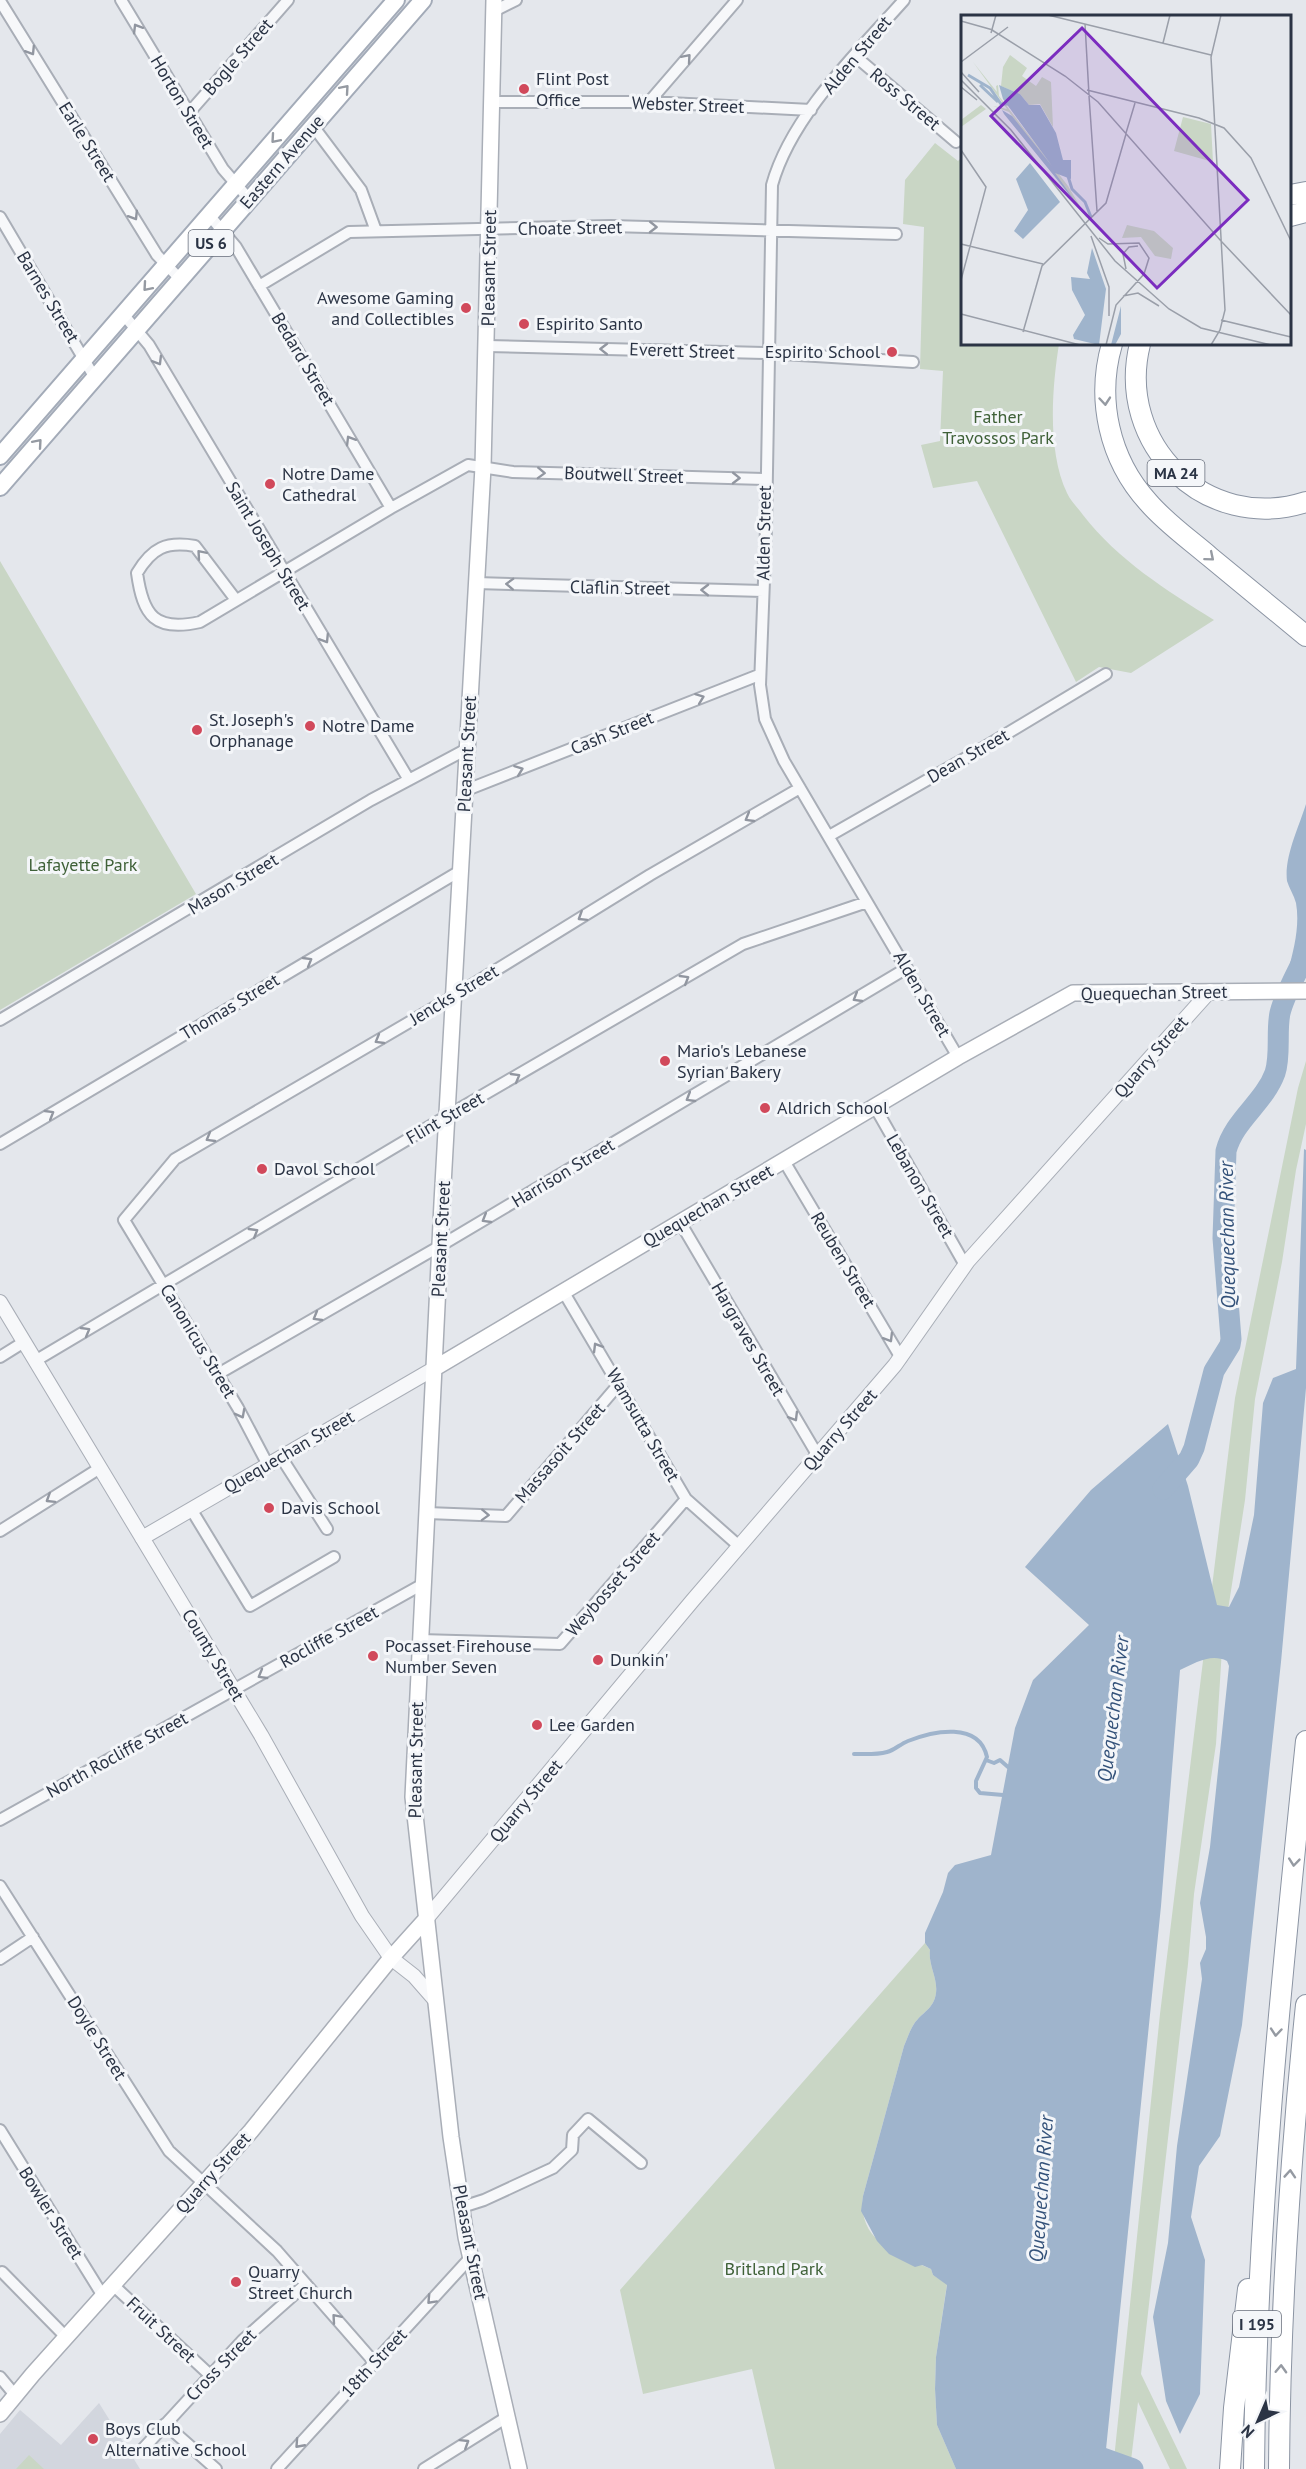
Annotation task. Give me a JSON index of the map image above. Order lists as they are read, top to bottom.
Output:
{
  "streets": {
    "highway": ["MA 24", "I 195"],
    "main road": [
      "Eastern Avenue",
      "US 6",
      "Pleasant Street",
      "Quequechan Street",
      "Quarry Street"
    ],
    "street": [
      "Alden Street",
      "Bogle Street",
      "Ross Street",
      "Horton Street",
      "Webster Street",
      "Earle Street",
      "Choate Street",
      "Barnes Street",
      "Everett Street",
      "Bedard Street",
      "Boutwell Street",
      "Saint Joseph Street",
      "Claflin Street",
      "Cash Street",
      "Dean Street",
      "Mason Street",
      "Jencks Street",
      "Thomas Street",
      "Flint Street",
      "Harrison Street",
      "Lebanon Street",
      "Reuben Street",
      "Hargraves Street",
      "Canonicus Street",
      "Wamsutta Street",
      "Massasoit Street",
      "Weybosset Street",
      "Rocliffe Street",
      "County Street",
      "North Rocliffe Street",
      "Doyle Street",
      "Bowler Street",
      "Fruit Street",
      "18th Street",
      "Cross Street"
    ]
  },
  "crossings": [
    ["Alden Street", "Ross Street"],
    ["Alden Street", "Webster Street"],
    ["Alden Street", "Choate Street"],
    ["Alden Street", "Everett Street"],
    ["Alden Street", "Boutwell Street"],
    ["Alden Street", "Claflin Street"],
    ["Alden Street", "Cash Street"],
    ["Alden Street", "Dean Street"],
    ["Alden Street", "Quequechan Street"],
    ["Alden Street", "Jencks Street"],
    ["Alden Street", "Flint Street"],
    ["Alden Street", "Harrison Street"],
    ["Bogle Street", "Horton Street"],
    ["Horton Street", "Eastern Avenue"],
    ["Webster Street", "Pleasant Street"],
    ["Earle Street", "Eastern Avenue"],
    ["Eastern Avenue", "Barnes Street"],
    ["Eastern Avenue", "Bedard Street"],
    ["Eastern Avenue", "Saint Joseph Street"],
    ["Choate Street", "Pleasant Street"],
    ["Choate Street", "Bedard Street"],
    ["Pleasant Street", "Everett Street"],
    ["Pleasant Street", "Boutwell Street"],
    ["Pleasant Street", "Claflin Street"],
    ["Pleasant Street", "Cash Street"],
    ["Pleasant Street", "Mason Street"],
    ["Pleasant Street", "Quequechan Street"],
    ["Pleasant Street", "Jencks Street"],
    ["Pleasant Street", "Thomas Street"],
    ["Pleasant Street", "Quarry Street"],
    ["Pleasant Street", "Flint Street"],
    ["Pleasant Street", "Harrison Street"],
    ["Pleasant Street", "Massasoit Street"],
    ["Pleasant Street", "Weybosset Street"],
    ["Pleasant Street", "Rocliffe Street"],
    ["Pleasant Street", "County Street"],
    ["Pleasant Street", "18th Street"],
    ["Saint Joseph Street", "Mason Street"],
    ["Quequechan Street", "Quarry Street"],
    ["Quequechan Street", "Lebanon Street"],
    ["Quequechan Street", "Reuben Street"],
    ["Quequechan Street", "Hargraves Street"],
    ["Quequechan Street", "Canonicus Street"],
    ["Quequechan Street", "Wamsutta Street"],
    ["Quequechan Street", "County Street"],
    ["Jencks Street", "Canonicus Street"],
    ["Quarry Street", "Lebanon Street"],
    ["Quarry Street", "Reuben Street"],
    ["Quarry Street", "Hargraves Street"],
    ["Quarry Street", "Wamsutta Street"],
    ["Quarry Street", "County Street"],
    ["Quarry Street", "Doyle Street"],
    ["Quarry Street", "Bowler Street"],
    ["Quarry Street", "Fruit Street"],
    ["Flint Street", "Canonicus Street"],
    ["Flint Street", "County Street"],
    ["Harrison Street", "Canonicus Street"],
    ["Wamsutta Street", "Massasoit Street"],
    ["Wamsutta Street", "Weybosset Street"],
    ["Rocliffe Street", "County Street"],
    ["Rocliffe Street", "North Rocliffe Street"],
    ["County Street", "North Rocliffe Street"],
    ["Doyle Street", "18th Street"],
    ["Doyle Street", "Cross Street"],
    ["Fruit Street", "Cross Street"]
  ],
  "one_way": [
    "Horton Street",
    "Earle Street",
    "Choate Street",
    "Everett Street",
    "Bedard Street",
    "Boutwell Street",
    "Saint Joseph Street",
    "Claflin Street",
    "Cash Street",
    "Jencks Street",
    "Thomas Street",
    "Flint Street",
    "Harrison Street",
    "Reuben Street",
    "Hargraves Street",
    "Canonicus Street",
    "Massasoit Street",
    "Rocliffe Street",
    "18th Street"
  ],
  "water": ["Quequechan River"],
  "parks": ["Father Travossos Park", "Lafayette Park", "Britland Park"],
  "places": [
    "Flint Post Office",
    "Awesome Gaming and Collectibles",
    "Espirito Santo",
    "Espirito School",
    "Notre Dame Cathedral",
    "Notre Dame",
    "St. Joseph's Orphanage",
    "Mario's Lebanese Syrian Bakery",
    "Aldrich School",
    "Davol School",
    "Davis School",
    "Pocasset Firehouse Number Seven",
    "Dunkin'",
    "Lee Garden",
    "Quarry Street Church",
    "Boys Club Alternative School"
  ],
  "north": "bottom left"
}
